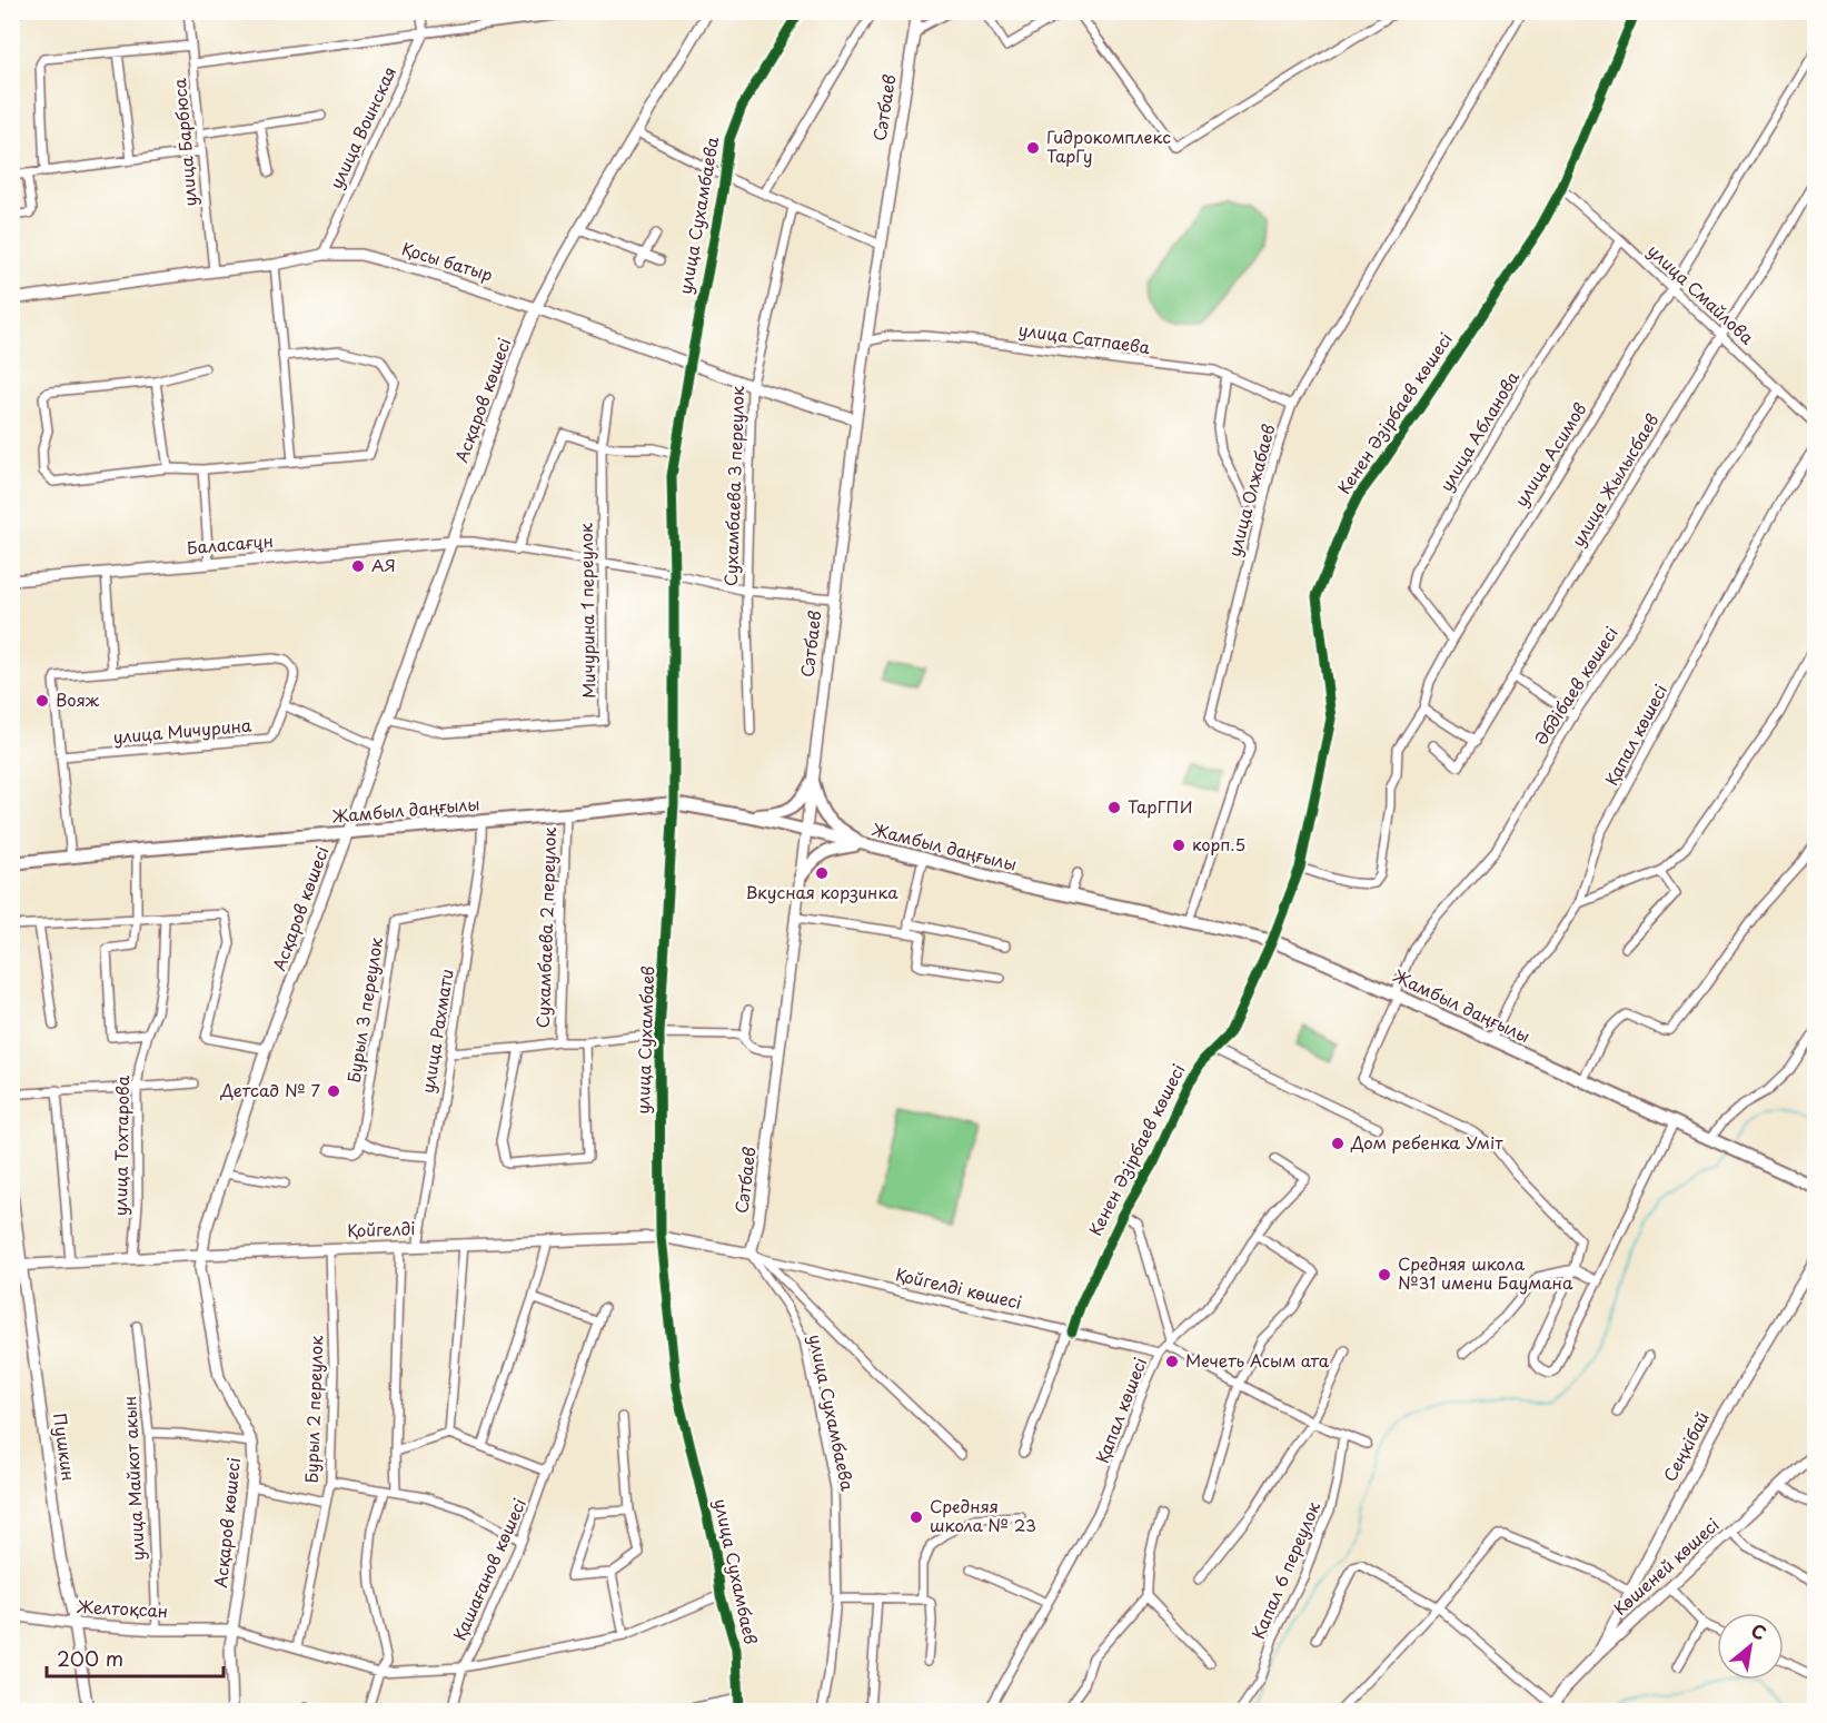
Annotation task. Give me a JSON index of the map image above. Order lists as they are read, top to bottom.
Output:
{
  "streets": {
    "main road": ["Жамбыл даңғылы"],
    "street": [
      "Сәтбаев",
      "улица Воинская",
      "улица Барбюса",
      "улица Сухамбаева",
      "Қосы батыр",
      "улица Смайлова",
      "улица Сатпаева",
      "Асқаров көшесі",
      "Кенен Әзірбаев көшесі",
      "улица Абланова",
      "улица Асимов",
      "улица Жылысбаев",
      "Сухамбаева 3 переулок",
      "улица Олжабаев",
      "Баласағұн",
      "Мичурина 1 переулок",
      "Әбдібаев көшесі",
      "улица Мичурина",
      "Қапал көшесі",
      "Сухамбаева 2 переулок",
      "Бурыл 3 переулок",
      "улица Рахмати",
      "улица Сухамбаев",
      "улица Тохтарова",
      "Қойгелді",
      "Қойгелді көшесі",
      "Бурыл 2 переулок",
      "Пушкин",
      "Сеңкібай",
      "улица Майкот акын",
      "Көшеней көшесі",
      "Қашағанов көшесі",
      "Капал 6 переулок",
      "Желтоқсан"
    ]
  },
  "crossings": [
    ["Сәтбаев", "улица Сухамбаева"],
    ["Сәтбаев", "Қосы батыр"],
    ["Сәтбаев", "улица Сатпаева"],
    ["Сәтбаев", "Жамбыл даңғылы"],
    ["Сәтбаев", "Қойгелді"],
    ["Сәтбаев", "Қойгелді көшесі"],
    ["улица Воинская", "Қосы батыр"],
    ["улица Барбюса", "Қосы батыр"],
    ["улица Сухамбаева", "Қосы батыр"],
    ["улица Сухамбаева", "улица Сухамбаев"],
    ["улица Сухамбаева", "Қойгелді"],
    ["улица Сухамбаева", "Қойгелді көшесі"],
    ["Қосы батыр", "Асқаров көшесі"],
    ["Қосы батыр", "Сухамбаева 3 переулок"],
    ["Қосы батыр", "улица Сухамбаев"],
    ["улица Смайлова", "Кенен Әзірбаев көшесі"],
    ["улица Смайлова", "улица Абланова"],
    ["улица Смайлова", "улица Асимов"],
    ["улица Смайлова", "улица Жылысбаев"],
    ["улица Смайлова", "Әбдібаев көшесі"],
    ["улица Сатпаева", "улица Олжабаев"],
    ["Асқаров көшесі", "Баласағұн"],
    ["Асқаров көшесі", "Мичурина 1 переулок"],
    ["Асқаров көшесі", "Жамбыл даңғылы"],
    ["Асқаров көшесі", "Қойгелді"],
    ["Асқаров көшесі", "Желтоқсан"],
    ["Кенен Әзірбаев көшесі", "улица Асимов"],
    ["Кенен Әзірбаев көшесі", "Жамбыл даңғылы"],
    ["Кенен Әзірбаев көшесі", "Қойгелді көшесі"],
    ["улица Абланова", "улица Асимов"],
    ["улица Олжабаев", "Жамбыл даңғылы"],
    ["Әбдібаев көшесі", "Жамбыл даңғылы"],
    ["улица Мичурина", "Жамбыл даңғылы"],
    ["Қапал көшесі", "Жамбыл даңғылы"],
    ["Қапал көшесі", "Қойгелді көшесі"],
    ["Жамбыл даңғылы", "Сухамбаева 2 переулок"],
    ["Жамбыл даңғылы", "улица Рахмати"],
    ["Жамбыл даңғылы", "улица Сухамбаев"],
    ["Бурыл 3 переулок", "улица Рахмати"],
    ["улица Рахмати", "Қойгелді"],
    ["улица Сухамбаев", "Қойгелді"],
    ["улица Тохтарова", "Қойгелді"],
    ["Қойгелді", "Қойгелді көшесі"],
    ["Қойгелді", "Бурыл 2 переулок"],
    ["Қойгелді", "Пушкин"],
    ["Пушкин", "Желтоқсан"],
    ["Сеңкібай", "Көшеней көшесі"],
    ["улица Майкот акын", "Желтоқсан"]
  ],
  "places": [
    "Гидрокомплекс ТарГу",
    "АЯ",
    "Вояж",
    "ТарГПИ",
    "корп.5",
    "Вкусная корзинка",
    "Детсад № 7",
    "Дом ребенка Умiт",
    "Средняя школа №31 имени Баумана",
    "Мечеть Асым ата",
    "Средняя школа № 23"
  ],
  "scale_bar": "200 m",
  "north": "top right"
}
